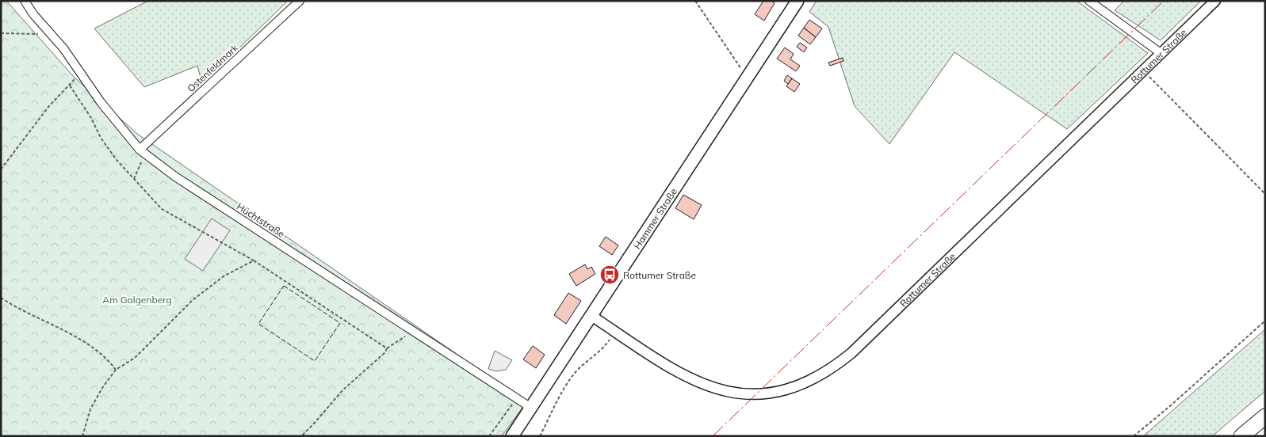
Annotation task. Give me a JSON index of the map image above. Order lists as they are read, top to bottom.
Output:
{
  "streets": {
    "main road": ["Hammer Straße"],
    "street": ["Rottumer Straße", "Ostenfeldmark", "Hüchtstraße"]
  },
  "crossings": [
    ["Rottumer Straße", "Hammer Straße"],
    ["Ostenfeldmark", "Hüchtstraße"],
    ["Hammer Straße", "Hüchtstraße"]
  ],
  "parks": ["Am Galgenberg"],
  "places": {
    "bus stop": ["Rottumer Straße"]
  }
}
